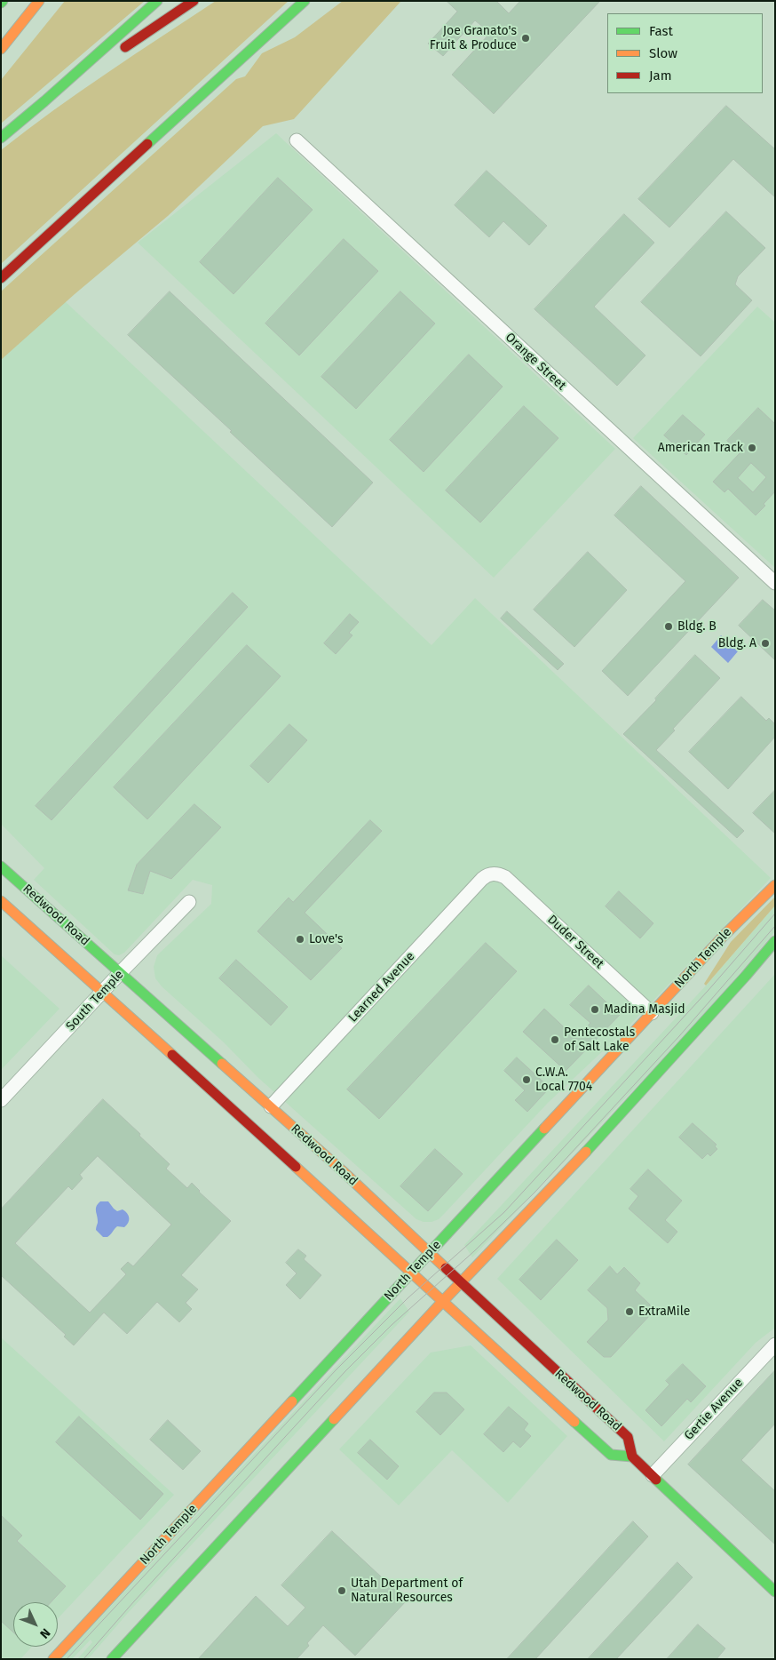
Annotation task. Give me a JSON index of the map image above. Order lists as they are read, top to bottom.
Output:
{
  "streets": {
    "main road": ["Redwood Road", "North Temple"],
    "street": [
      "Orange Street",
      "Duder Street",
      "Learned Avenue",
      "South Temple",
      "Gertie Avenue"
    ]
  },
  "crossings": [
    ["Redwood Road", "North Temple"],
    ["Redwood Road", "Learned Avenue"],
    ["Redwood Road", "South Temple"],
    ["Duder Street", "North Temple"],
    ["Duder Street", "Learned Avenue"]
  ],
  "places": [
    "Joe Granato's Fruit & Produce",
    "American Track",
    "Bldg. B",
    "Bldg. A",
    "Love's",
    "Madina Masjid",
    "Pentecostals of Salt Lake",
    "C.W.A. Local 7704",
    "ExtraMile",
    "Utah Department of Natural Resources"
  ],
  "legend": ["Fast", "Slow", "Jam"],
  "north": "bottom right"
}
